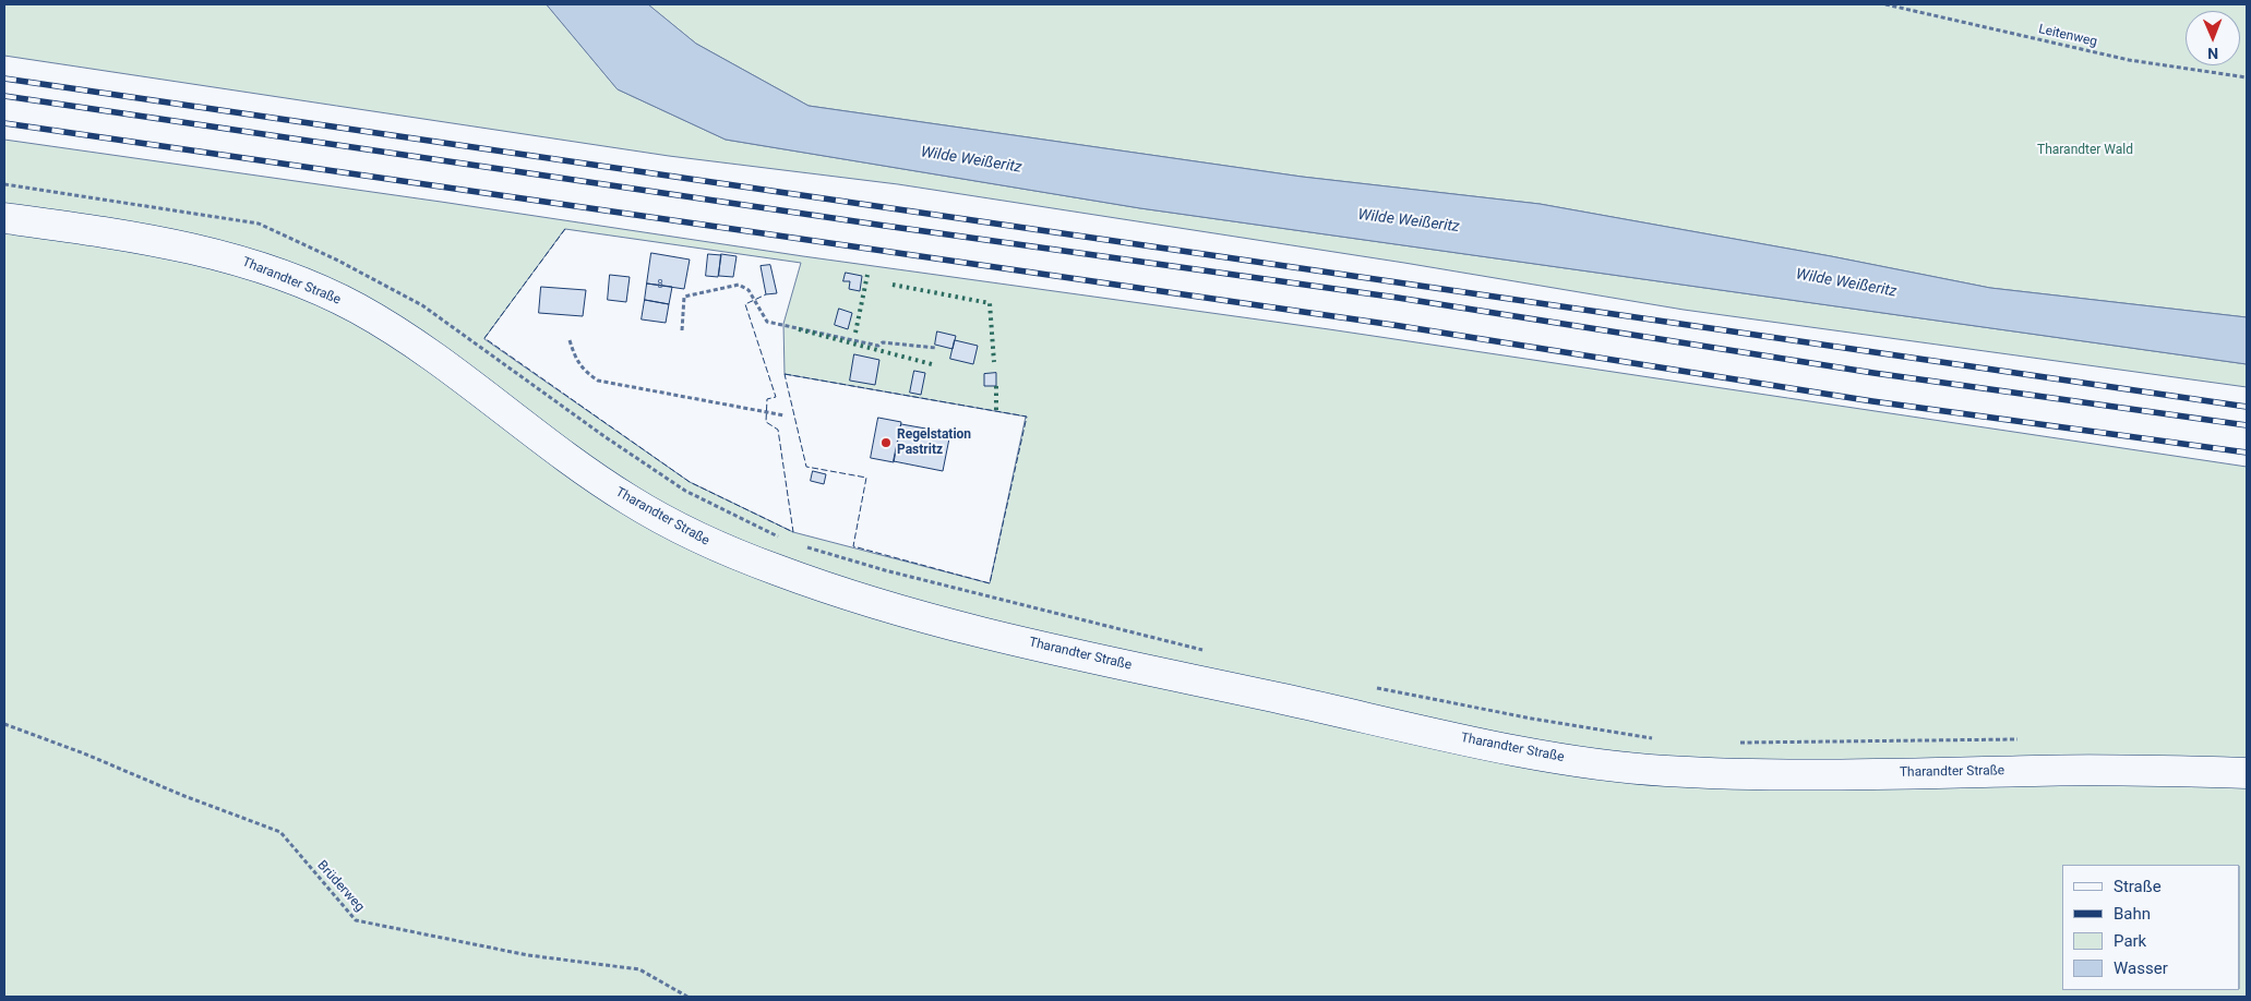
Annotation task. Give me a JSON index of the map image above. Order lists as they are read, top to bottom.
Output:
{
  "streets": {
    "main road": ["Tharandter Straße"],
    "path": ["Leitenweg", "Brüderweg"]
  },
  "water": ["Wilde Weißeritz"],
  "parks": ["Tharandter Wald"],
  "places": ["Regelstation Pastritz"],
  "house_numbers": ["8"],
  "legend": [
    "Straße",
    "Bahn",
    "Park",
    "Wasser"
  ],
  "north": "bottom"
}
